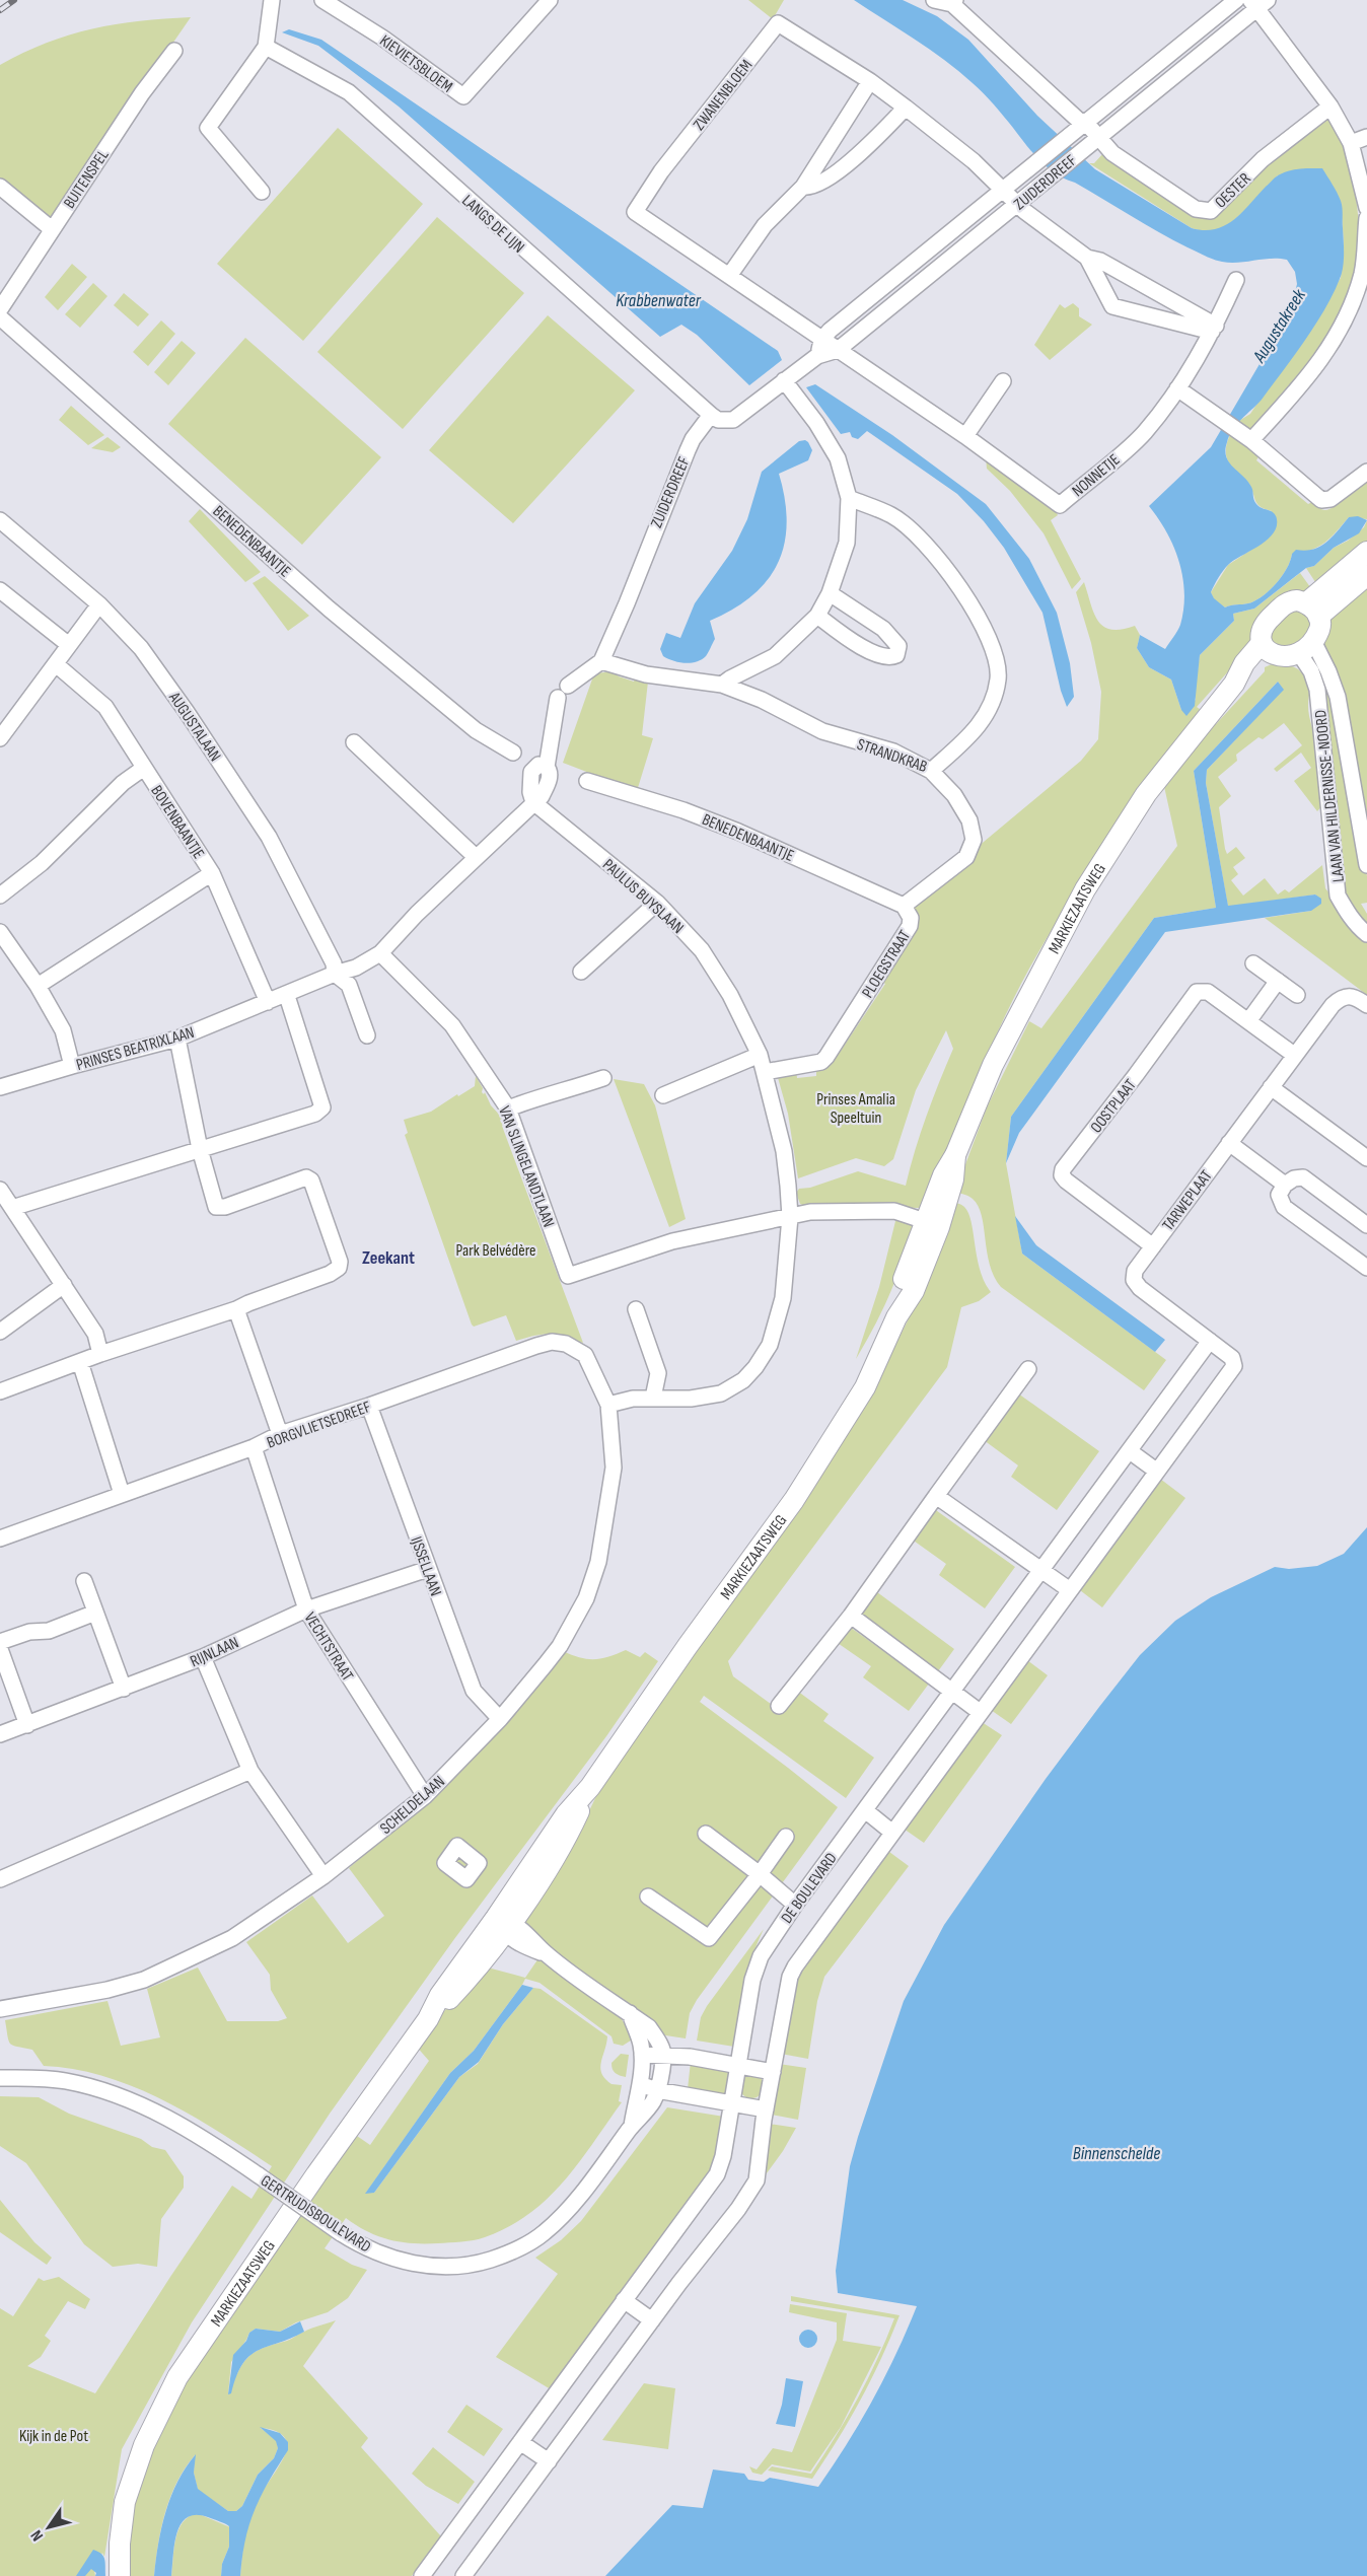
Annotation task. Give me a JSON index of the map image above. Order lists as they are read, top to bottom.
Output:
{
  "streets": {
    "main road": ["MARKIEZAATSWEG"],
    "street": [
      "KIEVIETSBLOEM",
      "ZWANENBLOEM",
      "BUITENSPEL",
      "ZUIDERDREEF",
      "OESTER",
      "LANGS DE LIJN",
      "NONNETJE",
      "BENEDENBAANTJE",
      "AUGUSTALAAN",
      "STRANDKRAB",
      "LAAN VAN HILDERNISSE-NOORD",
      "BOVENBAANTJE",
      "PAULUS BUYSLAAN",
      "PLOEGSTRAAT",
      "PRINSES BEATRIXLAAN",
      "OOSTPLAAT",
      "VAN SLINGELANDTLAAN",
      "TARWEPLAAT",
      "BORGVLIETSEDREEF",
      "IJSSELLAAN",
      "VECHTSTRAAT",
      "RIJNLAAN",
      "SCHELDELAAN",
      "DE BOULEVARD",
      "GERTRUDISBOULEVARD"
    ]
  },
  "crossings": [
    ["ZWANENBLOEM", "ZUIDERDREEF"],
    ["ZUIDERDREEF", "OESTER"],
    ["ZUIDERDREEF", "LANGS DE LIJN"],
    ["ZUIDERDREEF", "NONNETJE"],
    ["ZUIDERDREEF", "STRANDKRAB"],
    ["BENEDENBAANTJE", "PLOEGSTRAAT"],
    ["AUGUSTALAAN", "PRINSES BEATRIXLAAN"],
    ["STRANDKRAB", "PLOEGSTRAAT"],
    ["LAAN VAN HILDERNISSE-NOORD", "MARKIEZAATSWEG"],
    ["BOVENBAANTJE", "PRINSES BEATRIXLAAN"],
    ["PAULUS BUYSLAAN", "PLOEGSTRAAT"],
    ["PAULUS BUYSLAAN", "VAN SLINGELANDTLAAN"],
    ["PAULUS BUYSLAAN", "BORGVLIETSEDREEF"],
    ["PAULUS BUYSLAAN", "SCHELDELAAN"],
    ["PRINSES BEATRIXLAAN", "VAN SLINGELANDTLAAN"],
    ["OOSTPLAAT", "TARWEPLAAT"],
    ["TARWEPLAAT", "DE BOULEVARD"],
    ["BORGVLIETSEDREEF", "IJSSELLAAN"],
    ["BORGVLIETSEDREEF", "VECHTSTRAAT"],
    ["BORGVLIETSEDREEF", "SCHELDELAAN"],
    ["IJSSELLAAN", "RIJNLAAN"],
    ["IJSSELLAAN", "SCHELDELAAN"],
    ["VECHTSTRAAT", "RIJNLAAN"],
    ["VECHTSTRAAT", "SCHELDELAAN"]
  ],
  "districts": ["Zeekant"],
  "water": ["Krabbenwater", "Augustakreek", "Binnenschelde"],
  "parks": ["Prinses Amalia Speeltuin", "Park Belvédère", "Kijk in de Pot"],
  "north": "bottom left"
}
